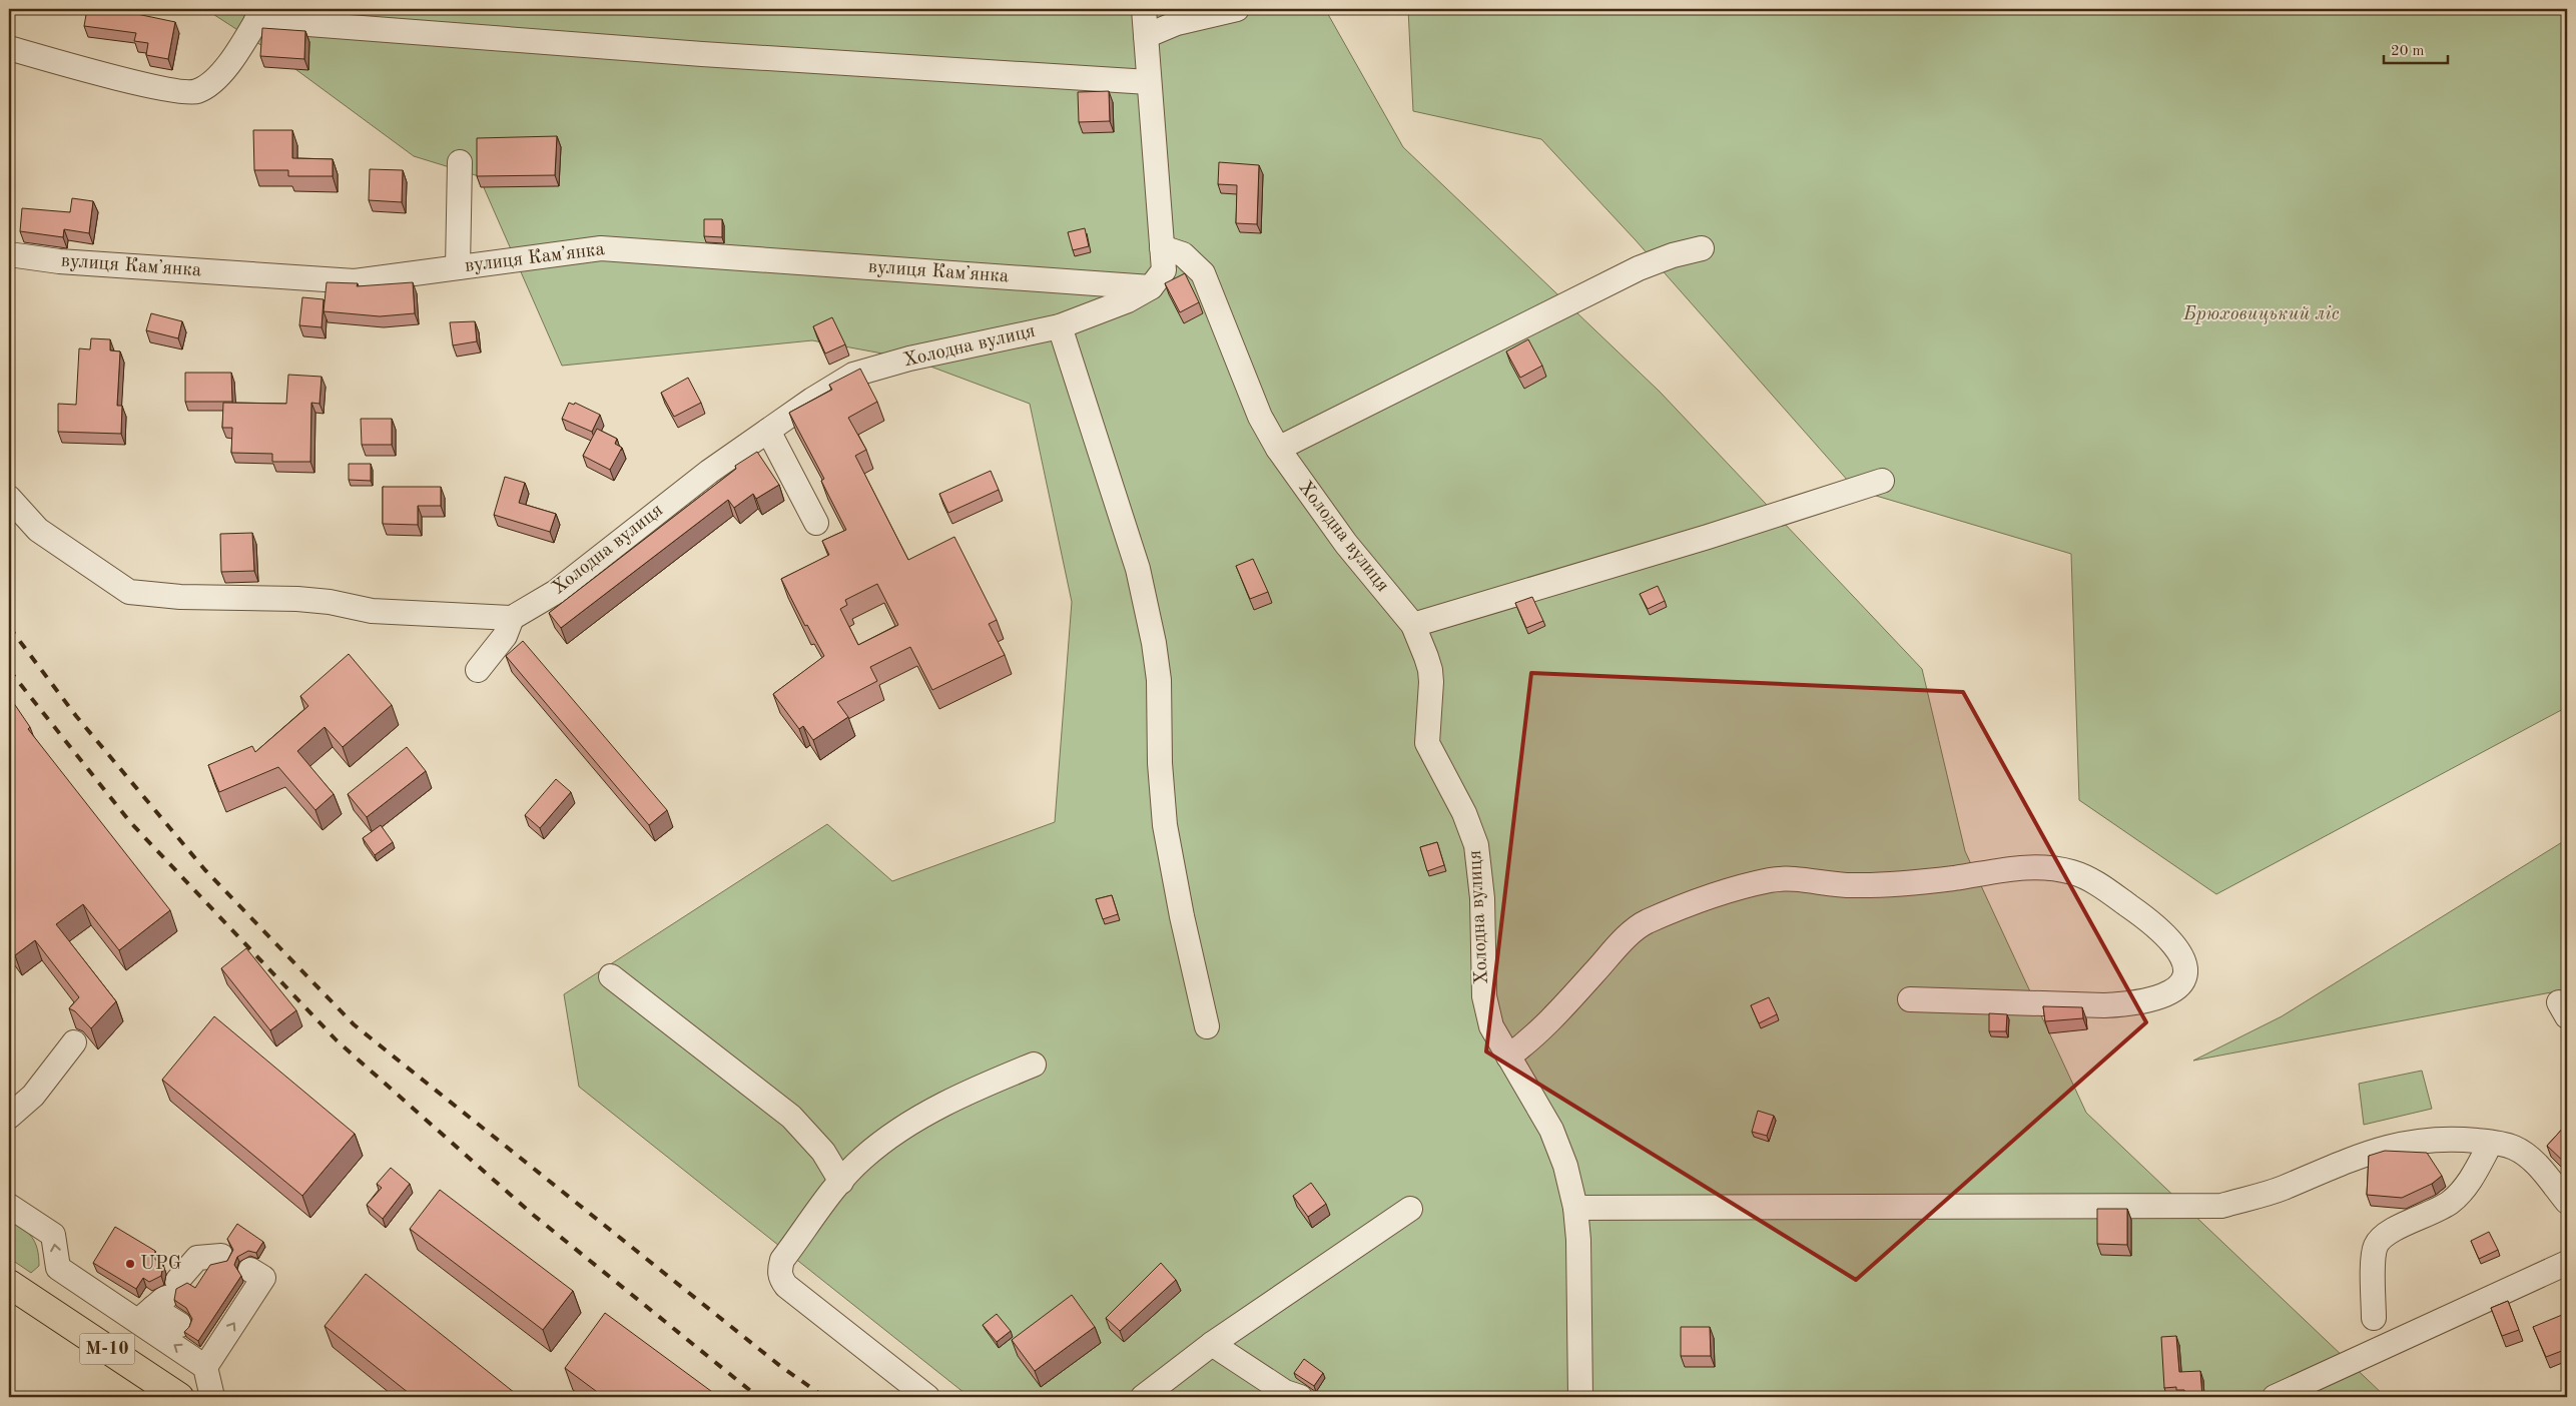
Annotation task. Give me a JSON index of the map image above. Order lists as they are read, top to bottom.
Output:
{
  "streets": {
    "main road": ["М-10"],
    "street": ["вулиця Камʼянка", "Холодна вулиця"]
  },
  "crossings": [
    ["вулиця Камʼянка", "Холодна вулиця"]
  ],
  "parks": ["Брюховицький ліс"],
  "places": ["UPG"],
  "scale_bar": "20 m"
}
